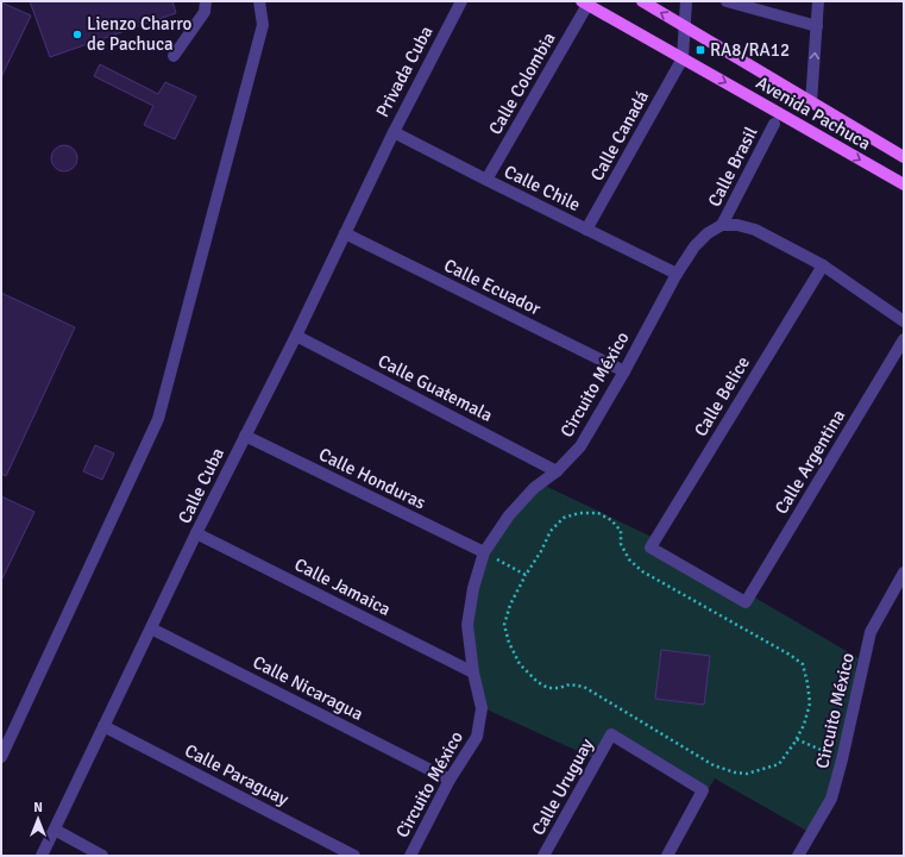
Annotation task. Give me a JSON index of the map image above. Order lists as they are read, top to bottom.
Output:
{
  "streets": {
    "main road": ["Avenida Pachuca"],
    "street": [
      "Privada Cuba",
      "Calle Colombia",
      "Calle Canadá",
      "Calle Brasil",
      "Calle Chile",
      "Calle Ecuador",
      "Circuito México",
      "Calle Guatemala",
      "Calle Belice",
      "Calle Argentina",
      "Calle Honduras",
      "Calle Cuba",
      "Calle Jamaica",
      "Calle Nicaragua",
      "Calle Paraguay",
      "Calle Uruguay"
    ]
  },
  "crossings": [
    ["Privada Cuba", "Calle Chile"],
    ["Privada Cuba", "Calle Cuba"],
    ["Calle Colombia", "Avenida Pachuca"],
    ["Calle Colombia", "Calle Chile"],
    ["Avenida Pachuca", "Calle Canadá"],
    ["Calle Canadá", "Calle Chile"],
    ["Calle Brasil", "Circuito México"],
    ["Calle Chile", "Circuito México"],
    ["Calle Chile", "Calle Cuba"],
    ["Calle Ecuador", "Circuito México"],
    ["Calle Ecuador", "Calle Cuba"],
    ["Circuito México", "Calle Guatemala"],
    ["Circuito México", "Calle Honduras"],
    ["Circuito México", "Calle Jamaica"],
    ["Circuito México", "Calle Nicaragua"],
    ["Calle Guatemala", "Calle Cuba"],
    ["Calle Belice", "Calle Argentina"],
    ["Calle Honduras", "Calle Cuba"],
    ["Calle Cuba", "Calle Jamaica"],
    ["Calle Cuba", "Calle Nicaragua"],
    ["Calle Cuba", "Calle Paraguay"]
  ],
  "places": {
    "other": ["Lienzo Charro de Pachuca"],
    "transit": ["RA8/RA12"]
  },
  "north": "top"
}
